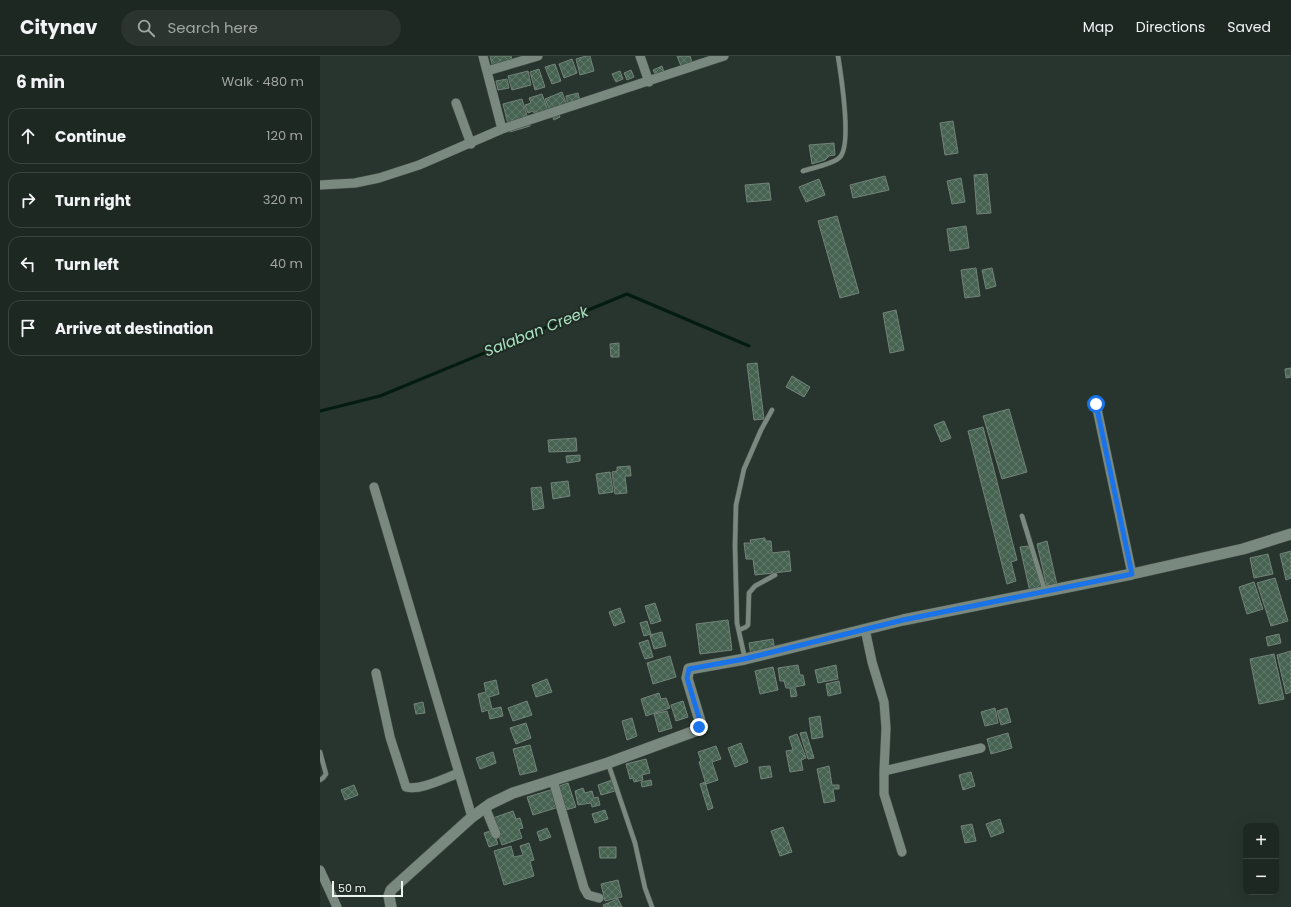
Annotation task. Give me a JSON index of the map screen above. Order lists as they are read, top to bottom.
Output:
{
  "water": ["Salaban Creek"],
  "scale_bar": "50 m",
  "page": {
    "header": "Citynav",
    "search": "Search here",
    "nav": ["Map", "Directions", "Saved"],
    "heading": ["6 min", "Walk · 480 m"],
    "list": [
      ["Continue", "120 m"],
      ["Turn right", "320 m"],
      ["Turn left", "40 m"],
      "Arrive at destination"
    ],
    "map_buttons": ["+", "−"],
    "scale": "50 m"
  }
}
